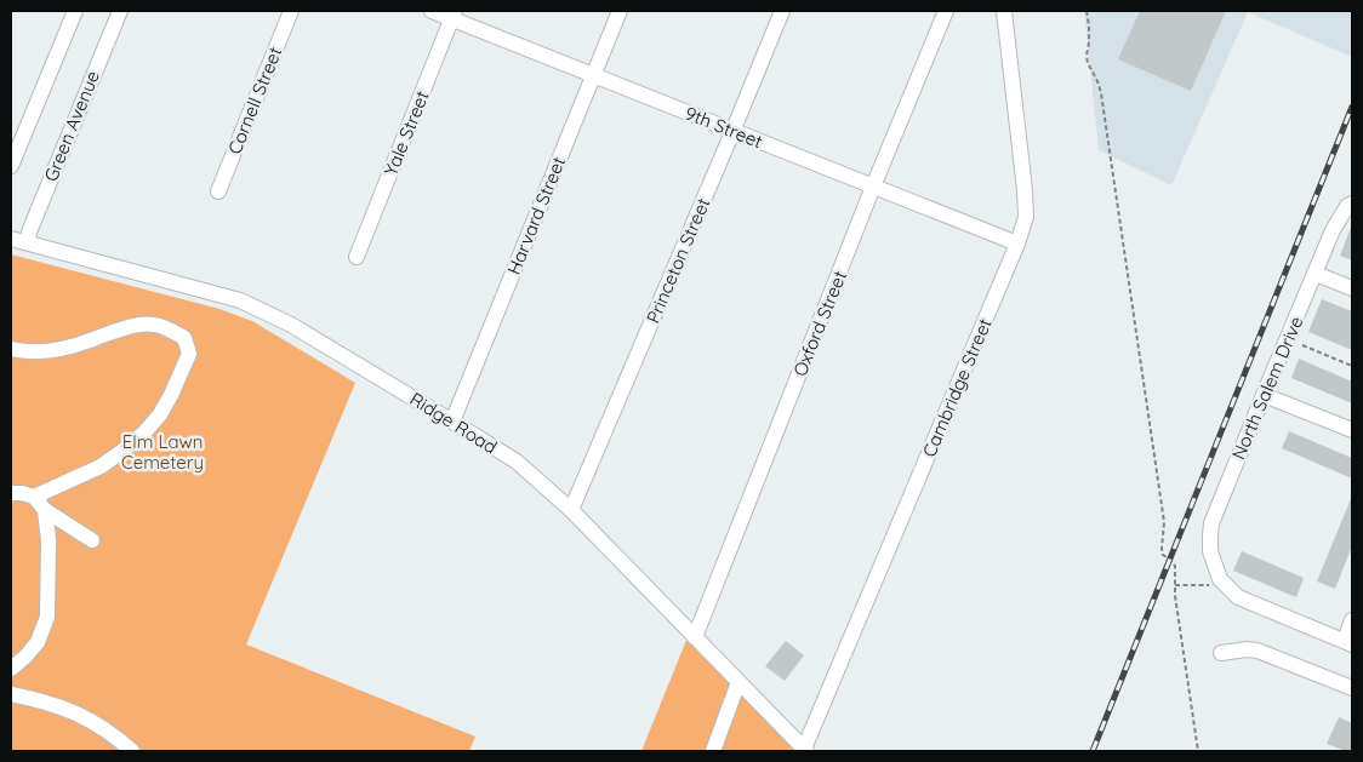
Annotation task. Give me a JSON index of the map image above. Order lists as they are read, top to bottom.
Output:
{
  "streets": {
    "street": [
      "Cornell Street",
      "Green Avenue",
      "9th Street",
      "Yale Street",
      "Harvard Street",
      "Princeton Street",
      "Oxford Street",
      "Cambridge Street",
      "North Salem Drive",
      "Ridge Road"
    ]
  },
  "crossings": [
    ["Green Avenue", "Ridge Road"],
    ["9th Street", "Yale Street"],
    ["9th Street", "Harvard Street"],
    ["9th Street", "Princeton Street"],
    ["9th Street", "Oxford Street"],
    ["9th Street", "Cambridge Street"],
    ["Harvard Street", "Ridge Road"],
    ["Princeton Street", "Ridge Road"],
    ["Oxford Street", "Ridge Road"],
    ["Cambridge Street", "Ridge Road"]
  ],
  "parks": ["Elm Lawn Cemetery"]
}
